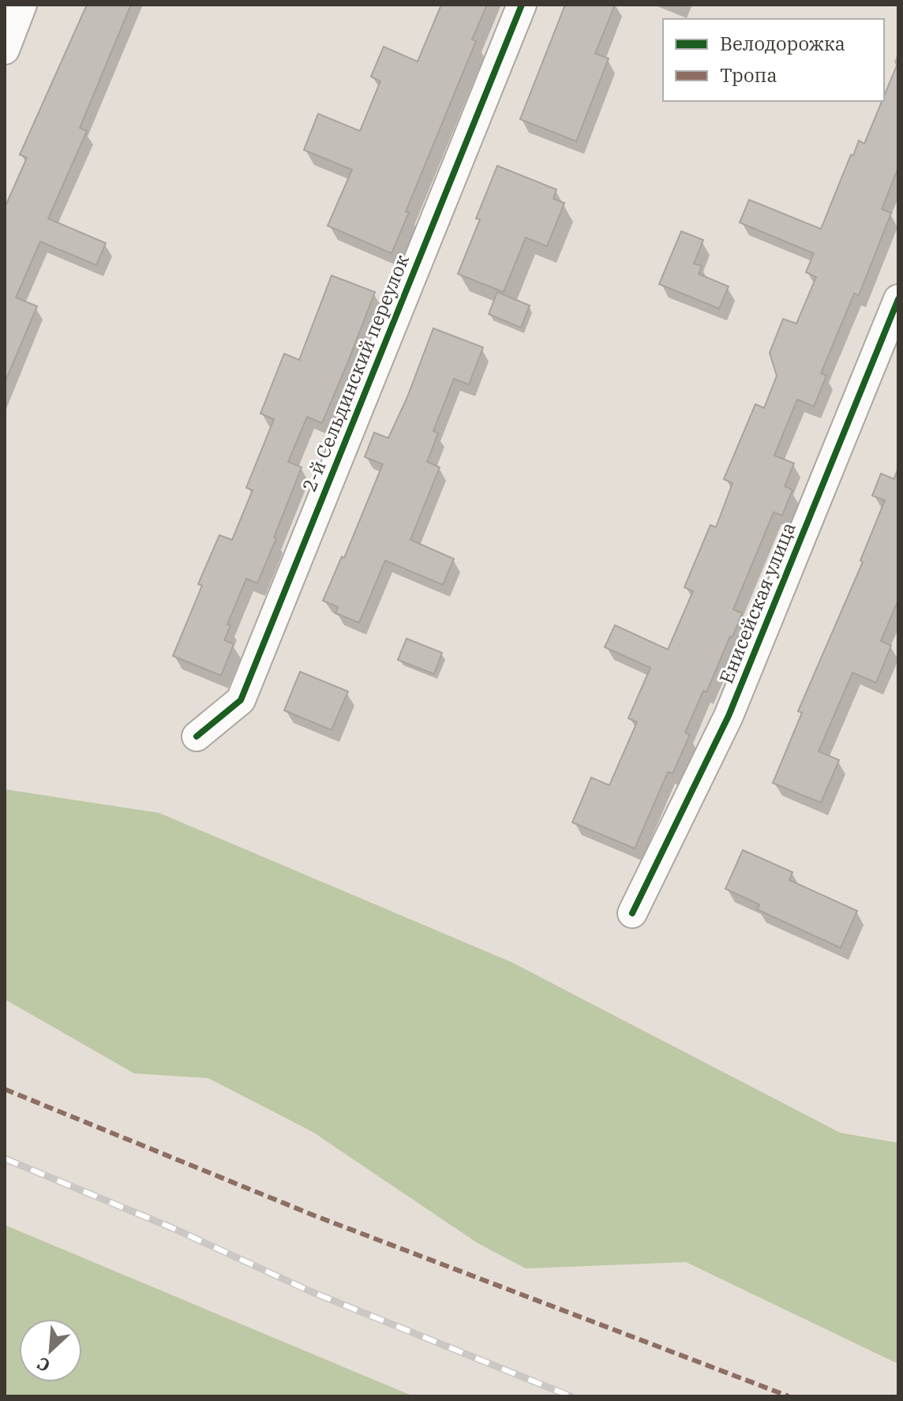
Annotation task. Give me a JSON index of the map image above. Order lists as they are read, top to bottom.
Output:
{
  "streets": {
    "street": ["2-й Сельдинский переулок", "Енисейская улица"]
  },
  "legend": ["Велодорожка", "Тропа"],
  "north": "bottom left"
}
